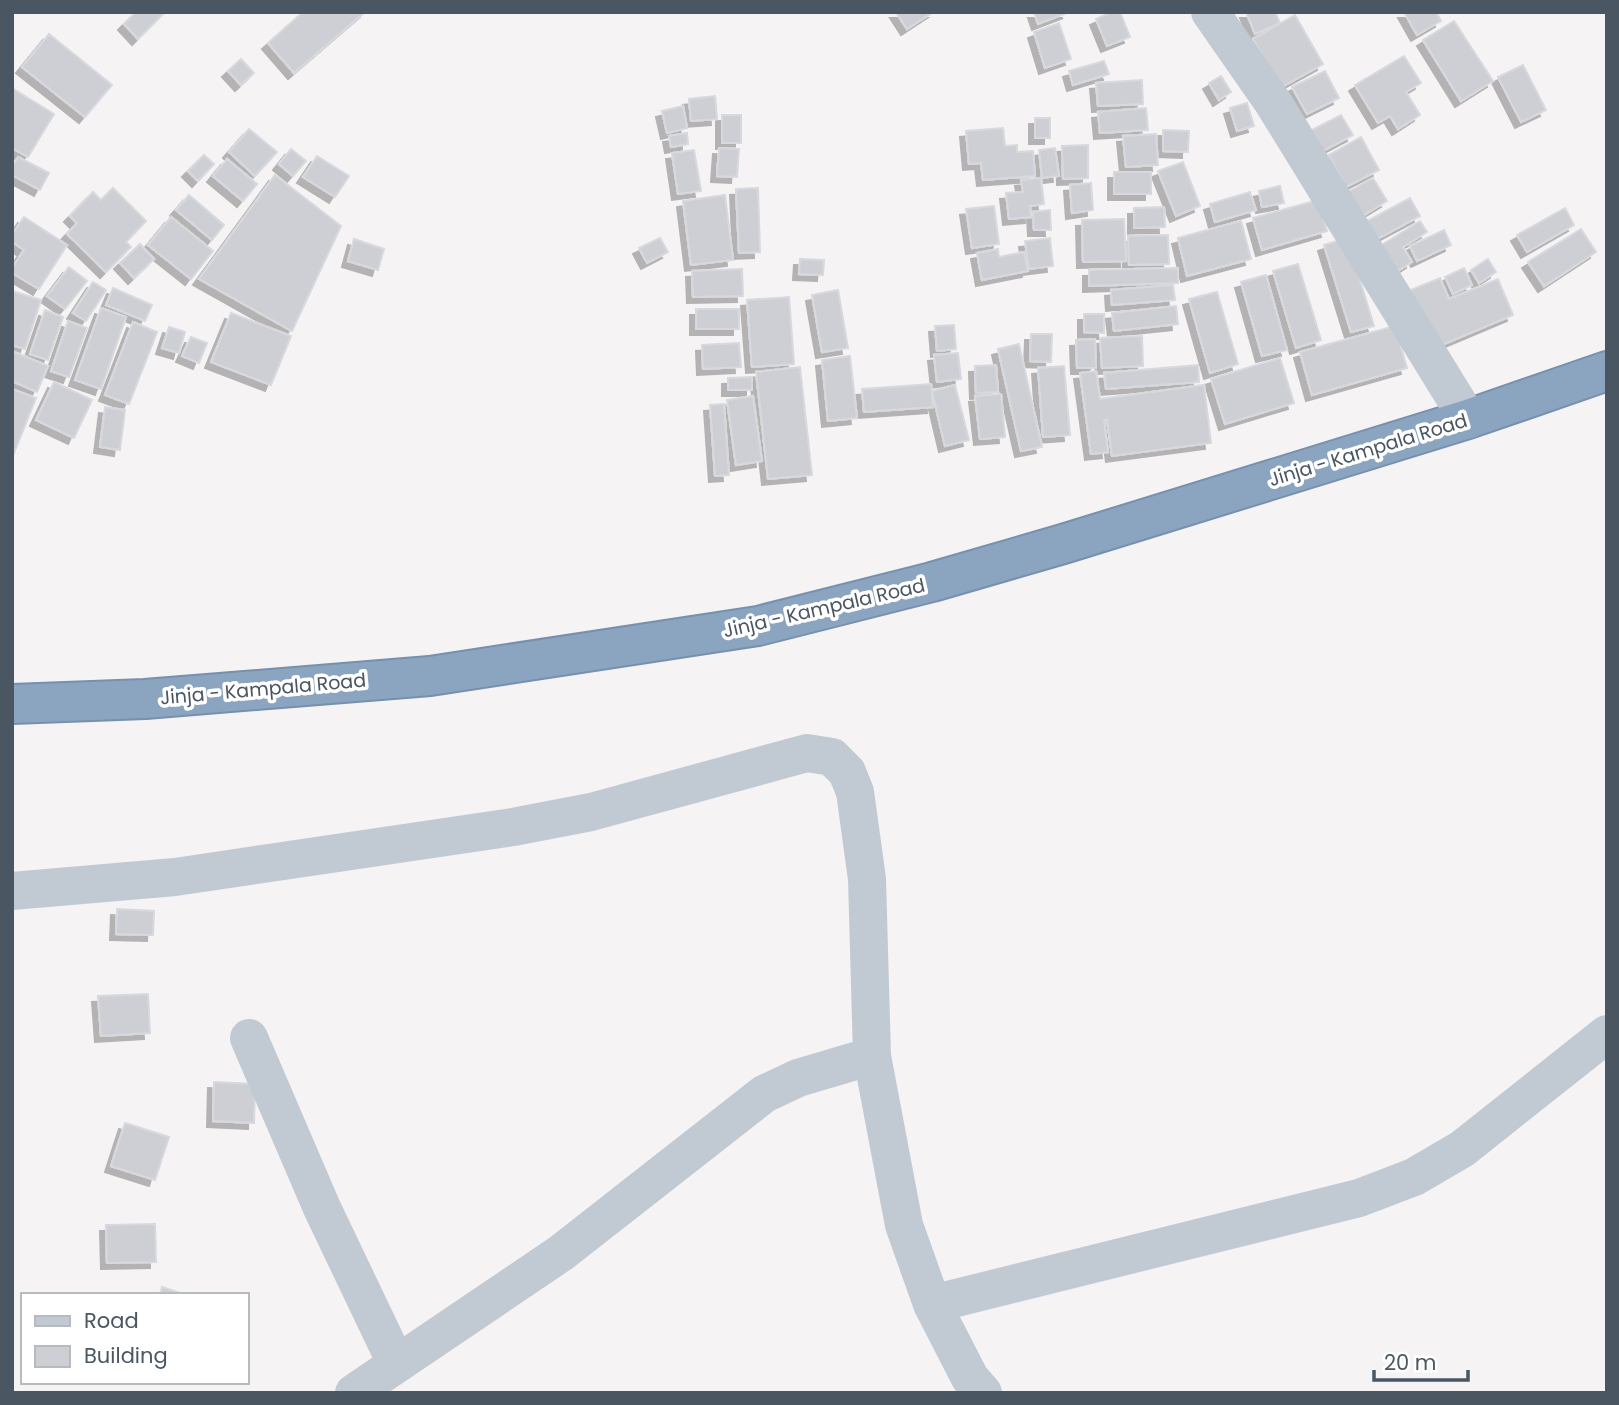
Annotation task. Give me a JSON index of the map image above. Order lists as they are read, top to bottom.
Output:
{
  "streets": {
    "highway": ["Jinja - Kampala Road"]
  },
  "legend": ["Road", "Building"],
  "scale_bar": "20 m"
}
